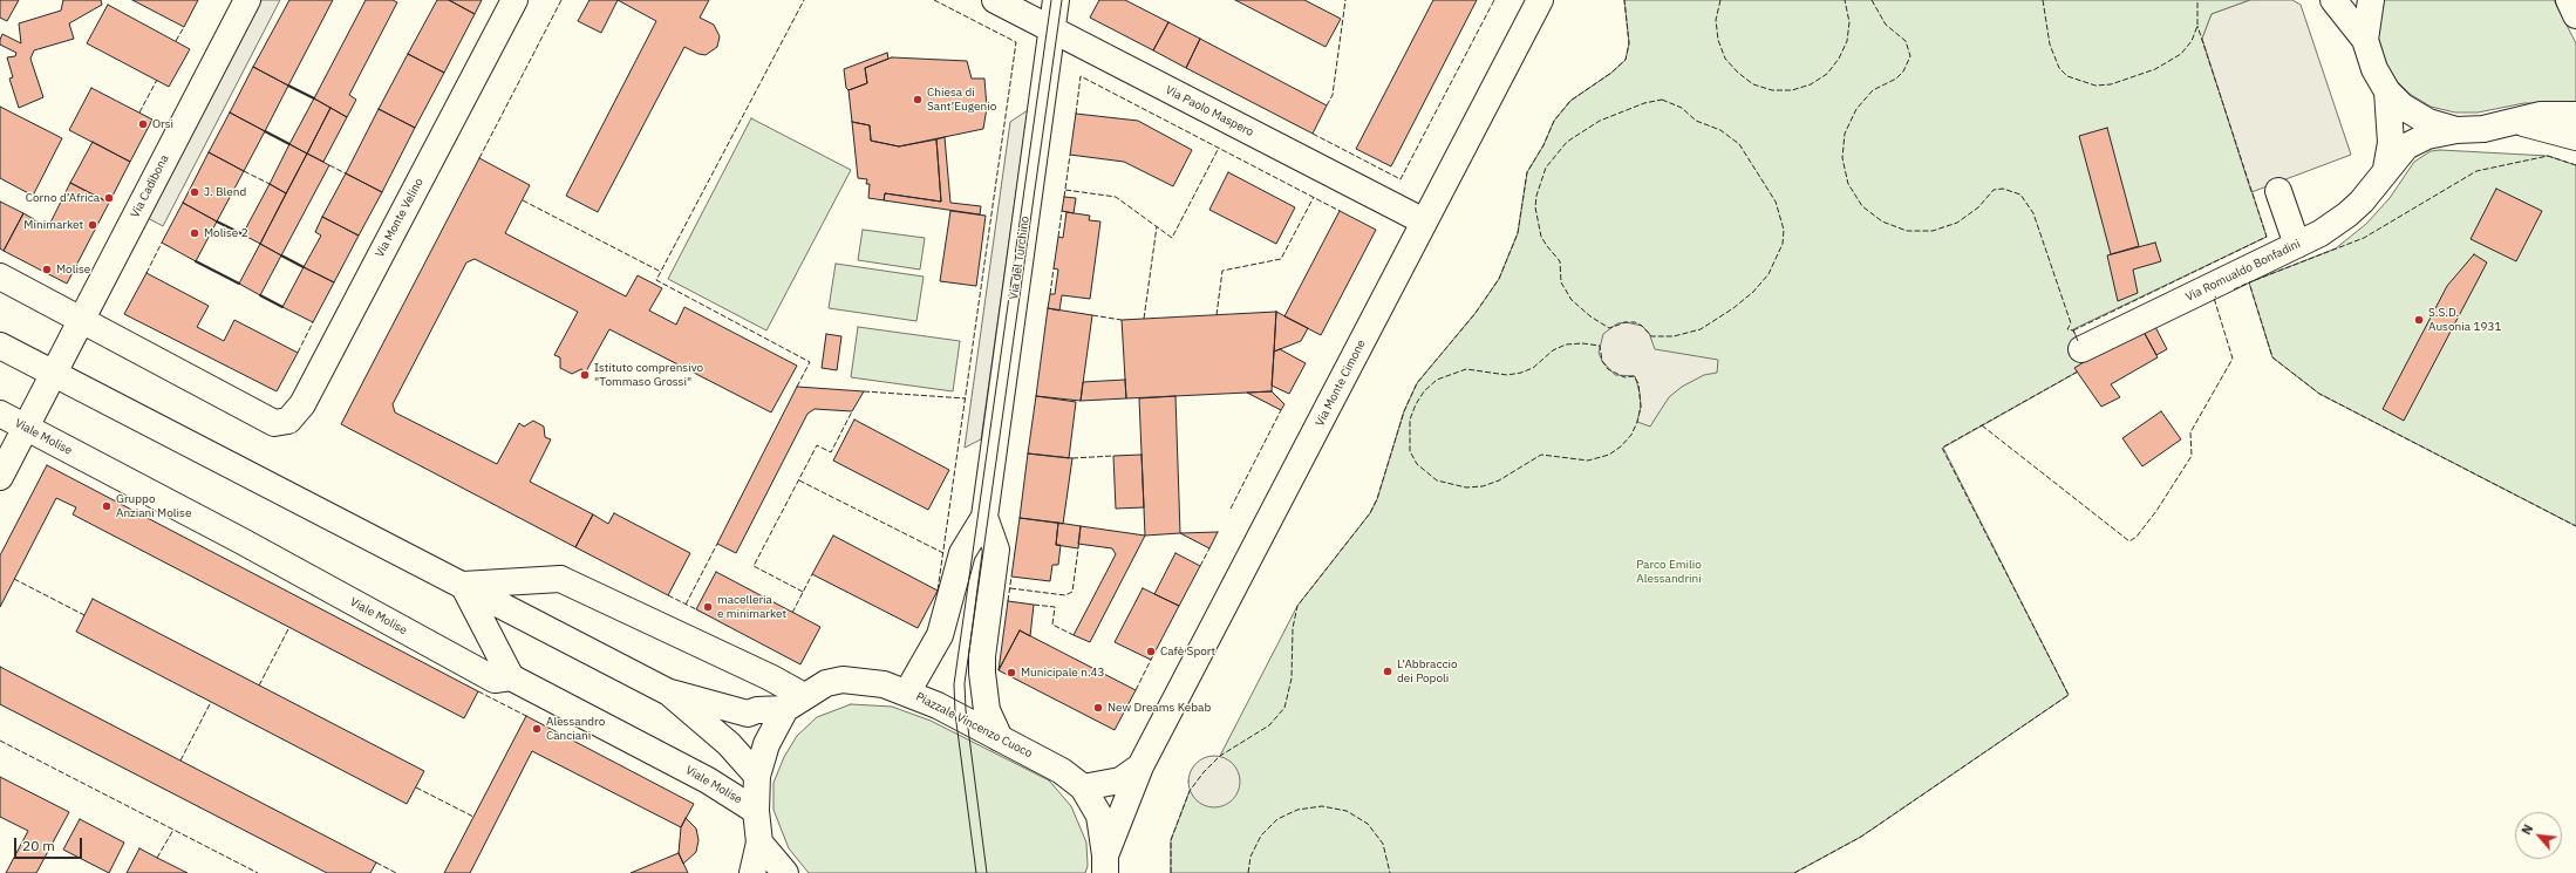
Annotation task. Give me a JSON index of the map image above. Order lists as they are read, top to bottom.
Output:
{
  "streets": {
    "street": [
      "Via Paolo Maspero",
      "Via Cadibona",
      "Via Monte Velino",
      "Via del Turchino",
      "Via Romualdo Bonfadini",
      "Via Monte Cimone",
      "Viale Molise",
      "Piazzale Vincenzo Cuoco"
    ]
  },
  "crossings": [
    ["Via Paolo Maspero", "Via del Turchino"],
    ["Via Paolo Maspero", "Via Monte Cimone"],
    ["Via Cadibona", "Via Monte Velino"],
    ["Via Cadibona", "Viale Molise"],
    ["Via del Turchino", "Piazzale Vincenzo Cuoco"],
    ["Via Monte Cimone", "Piazzale Vincenzo Cuoco"]
  ],
  "parks": ["Parco Emilio Alessandrini"],
  "places": [
    "Chiesa di Sant’Eugenio",
    "Orsi",
    "J. Blend",
    "Corno d’Africa",
    "Minimarket",
    "Molise 2",
    "Molise",
    "S.S.D. Ausonia 1931",
    "Istituto comprensivo \"Tommaso Grossi\"",
    "Gruppo Anziani Molise",
    "macelleria e minimarket",
    "Cafè Sport",
    "L’Abbraccio dei Popoli",
    "Municipale n.43",
    "New Dreams Kebab",
    "Alessandro Canciani"
  ],
  "scale_bar": "20 m",
  "north": "top left"
}
